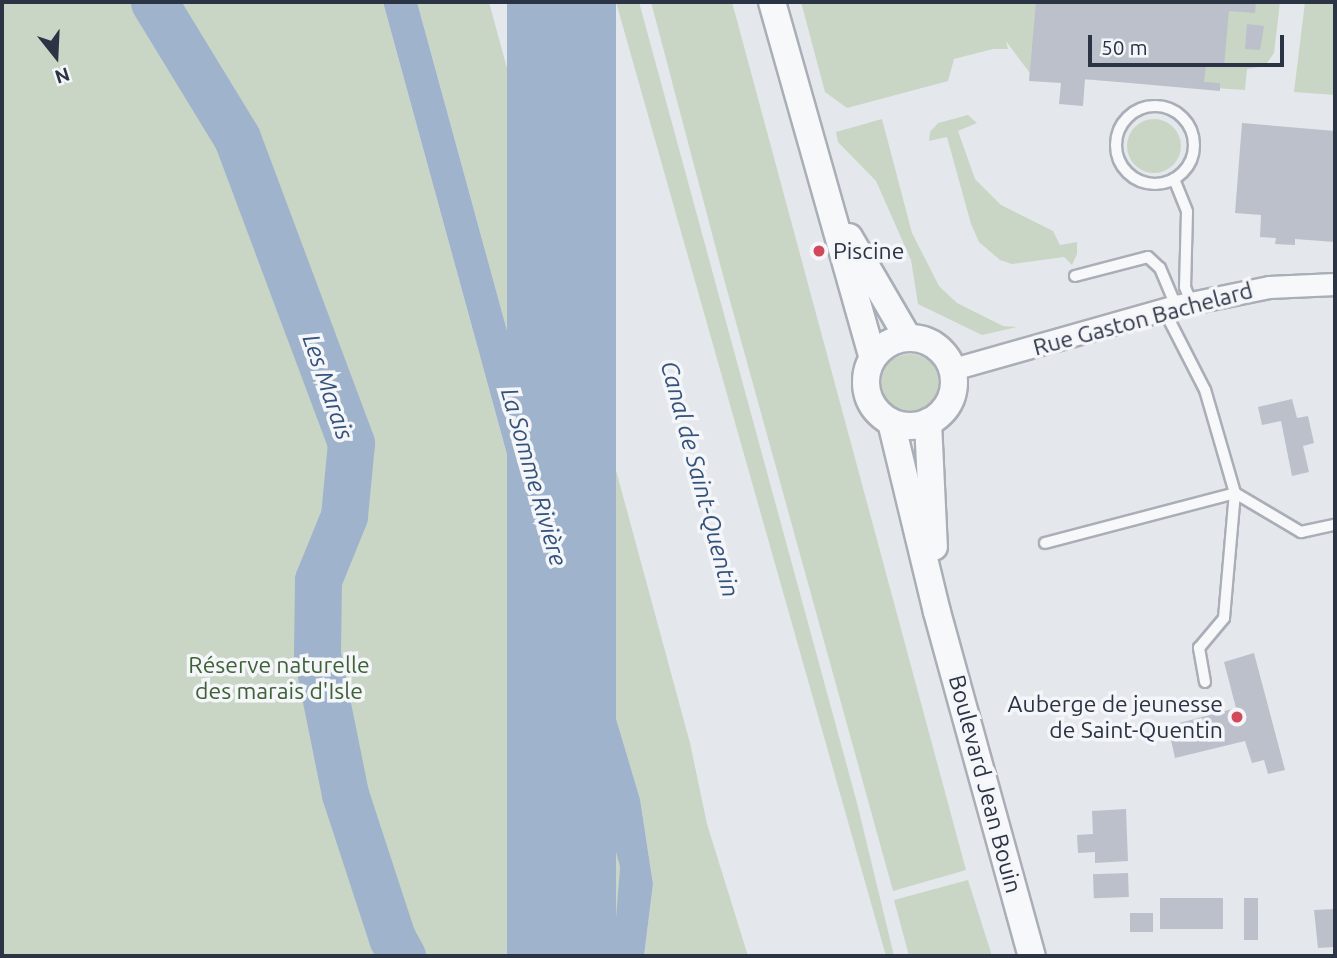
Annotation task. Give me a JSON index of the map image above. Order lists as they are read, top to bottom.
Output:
{
  "streets": {
    "street": ["Rue Gaston Bachelard", "Boulevard Jean Bouin"]
  },
  "crossings": [
    ["Rue Gaston Bachelard", "Boulevard Jean Bouin"]
  ],
  "water": ["Les Marais", "La Somme Rivière", "Canal de Saint-Quentin"],
  "parks": ["Réserve naturelle des marais d'Isle"],
  "places": ["Piscine", "Auberge de jeunesse de Saint-Quentin"],
  "scale_bar": "50 m",
  "north": "bottom"
}
